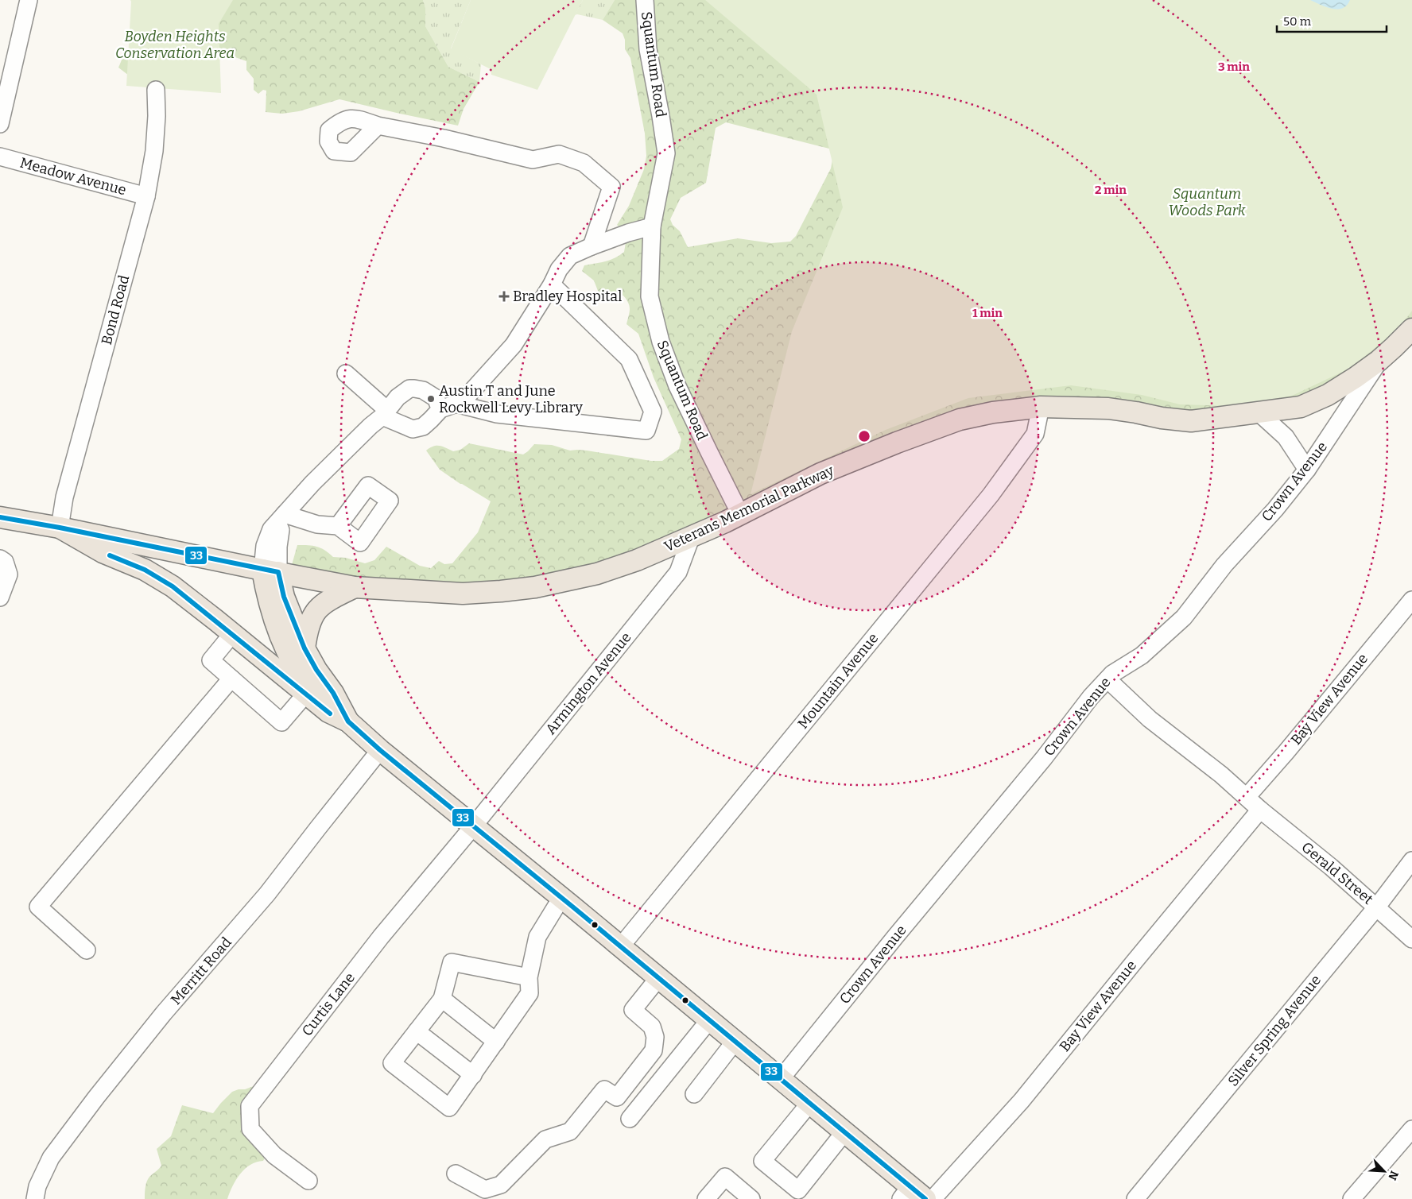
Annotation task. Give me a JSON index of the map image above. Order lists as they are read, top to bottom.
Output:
{
  "streets": {
    "main road": ["Veterans Memorial Parkway"],
    "street": [
      "Squantum Road",
      "Meadow Avenue",
      "Bond Road",
      "Crown Avenue",
      "Mountain Avenue",
      "Armington Avenue",
      "Bay View Avenue",
      "Gerald Street",
      "Merritt Road",
      "Curtis Lane",
      "Silver Spring Avenue"
    ]
  },
  "crossings": [
    ["Squantum Road", "Veterans Memorial Parkway"],
    ["Meadow Avenue", "Bond Road"],
    ["Bond Road", "Veterans Memorial Parkway"],
    ["Crown Avenue", "Veterans Memorial Parkway"],
    ["Veterans Memorial Parkway", "Mountain Avenue"],
    ["Veterans Memorial Parkway", "Armington Avenue"],
    ["Armington Avenue", "Curtis Lane"],
    ["Bay View Avenue", "Gerald Street"],
    ["Gerald Street", "Silver Spring Avenue"]
  ],
  "parks": ["Boyden Heights Conservation Area", "Squantum Woods Park"],
  "places": {
    "health": ["Bradley Hospital"],
    "other": ["Austin T and June Rockwell Levy Library"]
  },
  "lines": ["transit line 33"],
  "scale_bar": "50 m",
  "north": "bottom right",
  "rings": ["3 min", "2 min", "1 min"]
}
